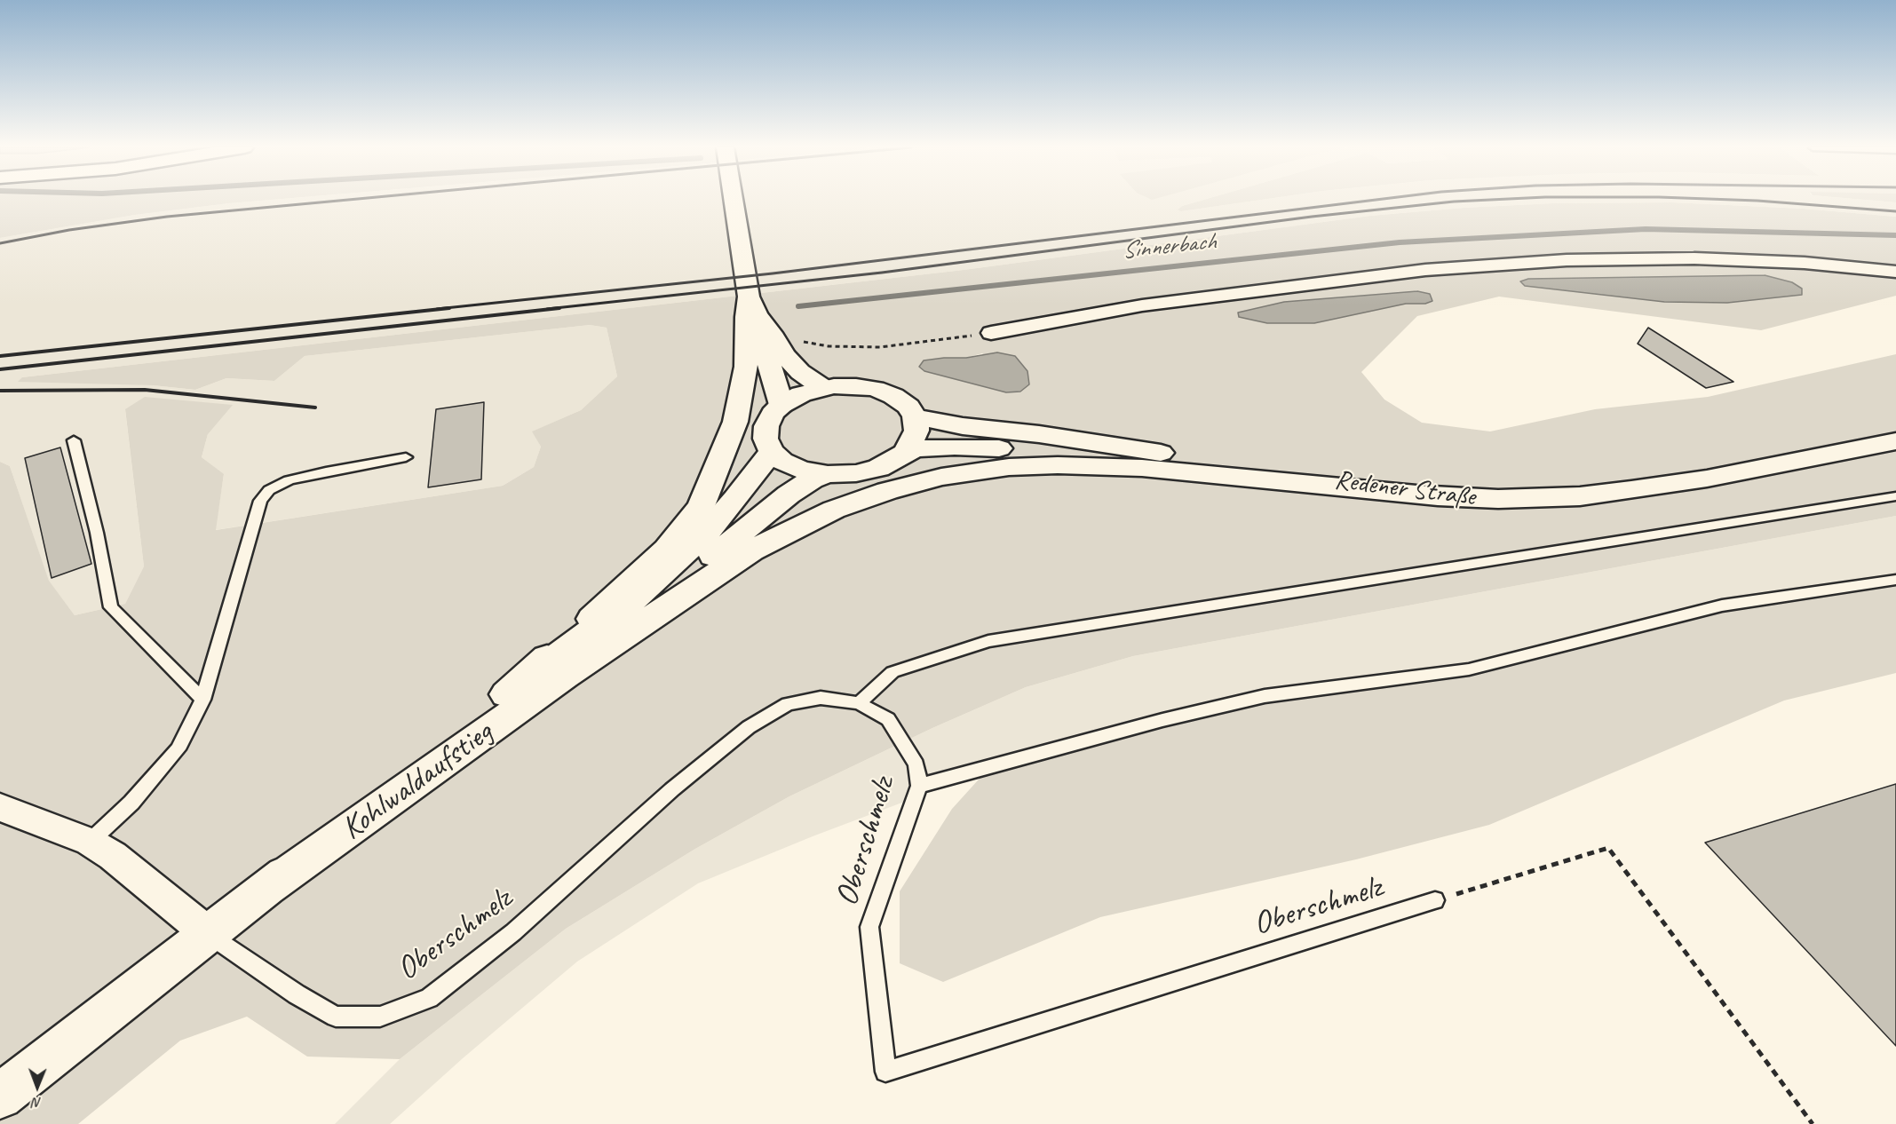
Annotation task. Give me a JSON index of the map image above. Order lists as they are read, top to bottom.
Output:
{
  "streets": {
    "main road": ["Redener Straße", "Kohlwaldaufstieg"],
    "lane": ["Oberschmelz"]
  },
  "crossings": [
    ["Kohlwaldaufstieg", "Oberschmelz"]
  ],
  "water": ["Sinnerbach"],
  "north": "bottom"
}
